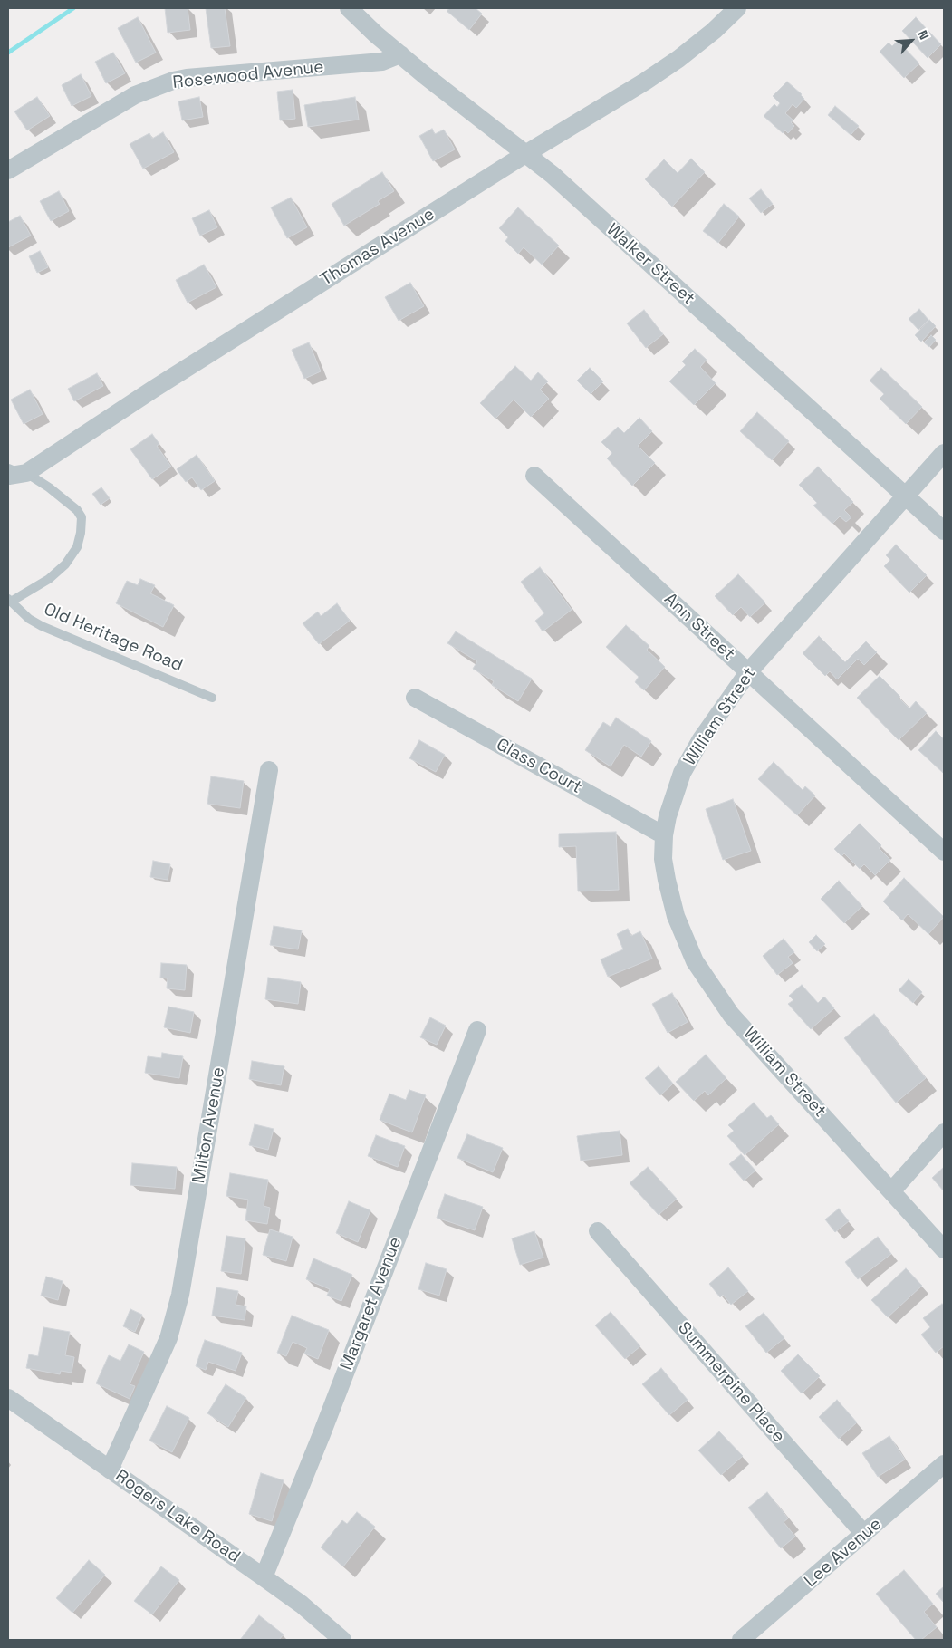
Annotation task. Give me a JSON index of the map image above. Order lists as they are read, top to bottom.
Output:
{
  "streets": {
    "street": [
      "Rosewood Avenue",
      "Thomas Avenue",
      "Walker Street",
      "Ann Street",
      "William Street",
      "Glass Court",
      "Milton Avenue",
      "Margaret Avenue",
      "Summerpine Place",
      "Rogers Lake Road",
      "Lee Avenue"
    ],
    "lane": ["Old Heritage Road"]
  },
  "crossings": [
    ["Rosewood Avenue", "Walker Street"],
    ["Thomas Avenue", "Walker Street"],
    ["Walker Street", "William Street"],
    ["Ann Street", "William Street"],
    ["William Street", "Glass Court"],
    ["Milton Avenue", "Rogers Lake Road"],
    ["Margaret Avenue", "Rogers Lake Road"],
    ["Summerpine Place", "Lee Avenue"]
  ],
  "north": "top right"
}
